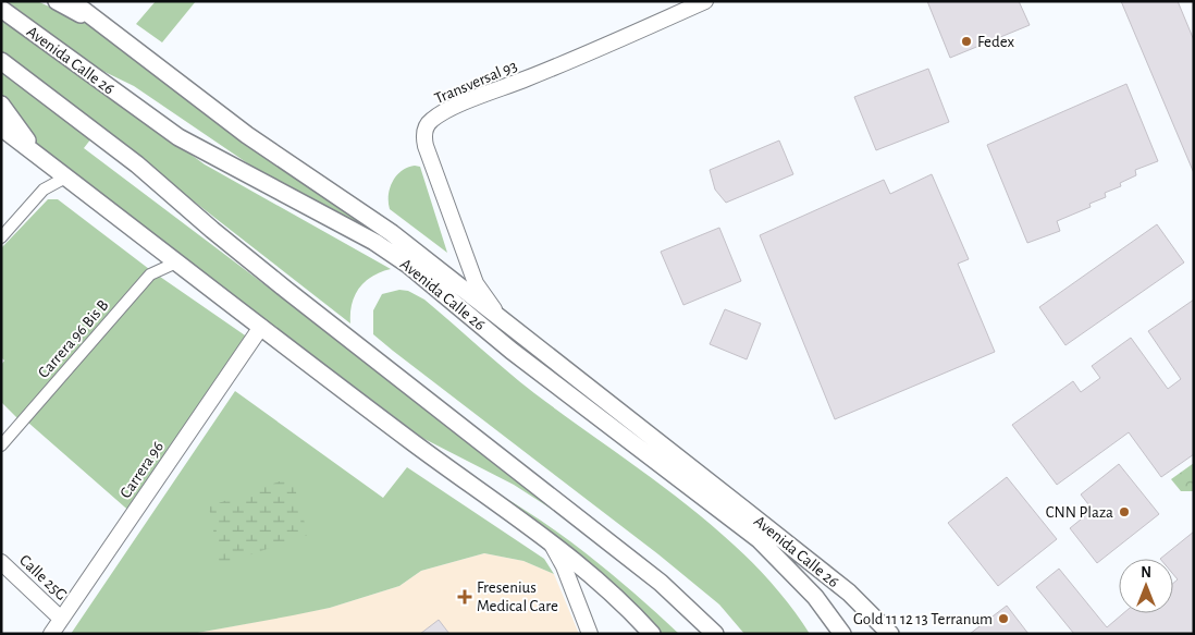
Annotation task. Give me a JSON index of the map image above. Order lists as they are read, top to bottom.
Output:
{
  "streets": {
    "main road": ["Avenida Calle 26"],
    "street": [
      "Transversal 93",
      "Carrera 96 Bis B",
      "Carrera 96",
      "Calle 25G"
    ]
  },
  "crossings": [
    ["Avenida Calle 26", "Transversal 93"],
    ["Carrera 96", "Calle 25G"]
  ],
  "places": {
    "other": ["Fedex", "CNN Plaza", "Gold 11 12 13 Terranum"],
    "health": ["Fresenius Medical Care"]
  },
  "north": "top"
}
